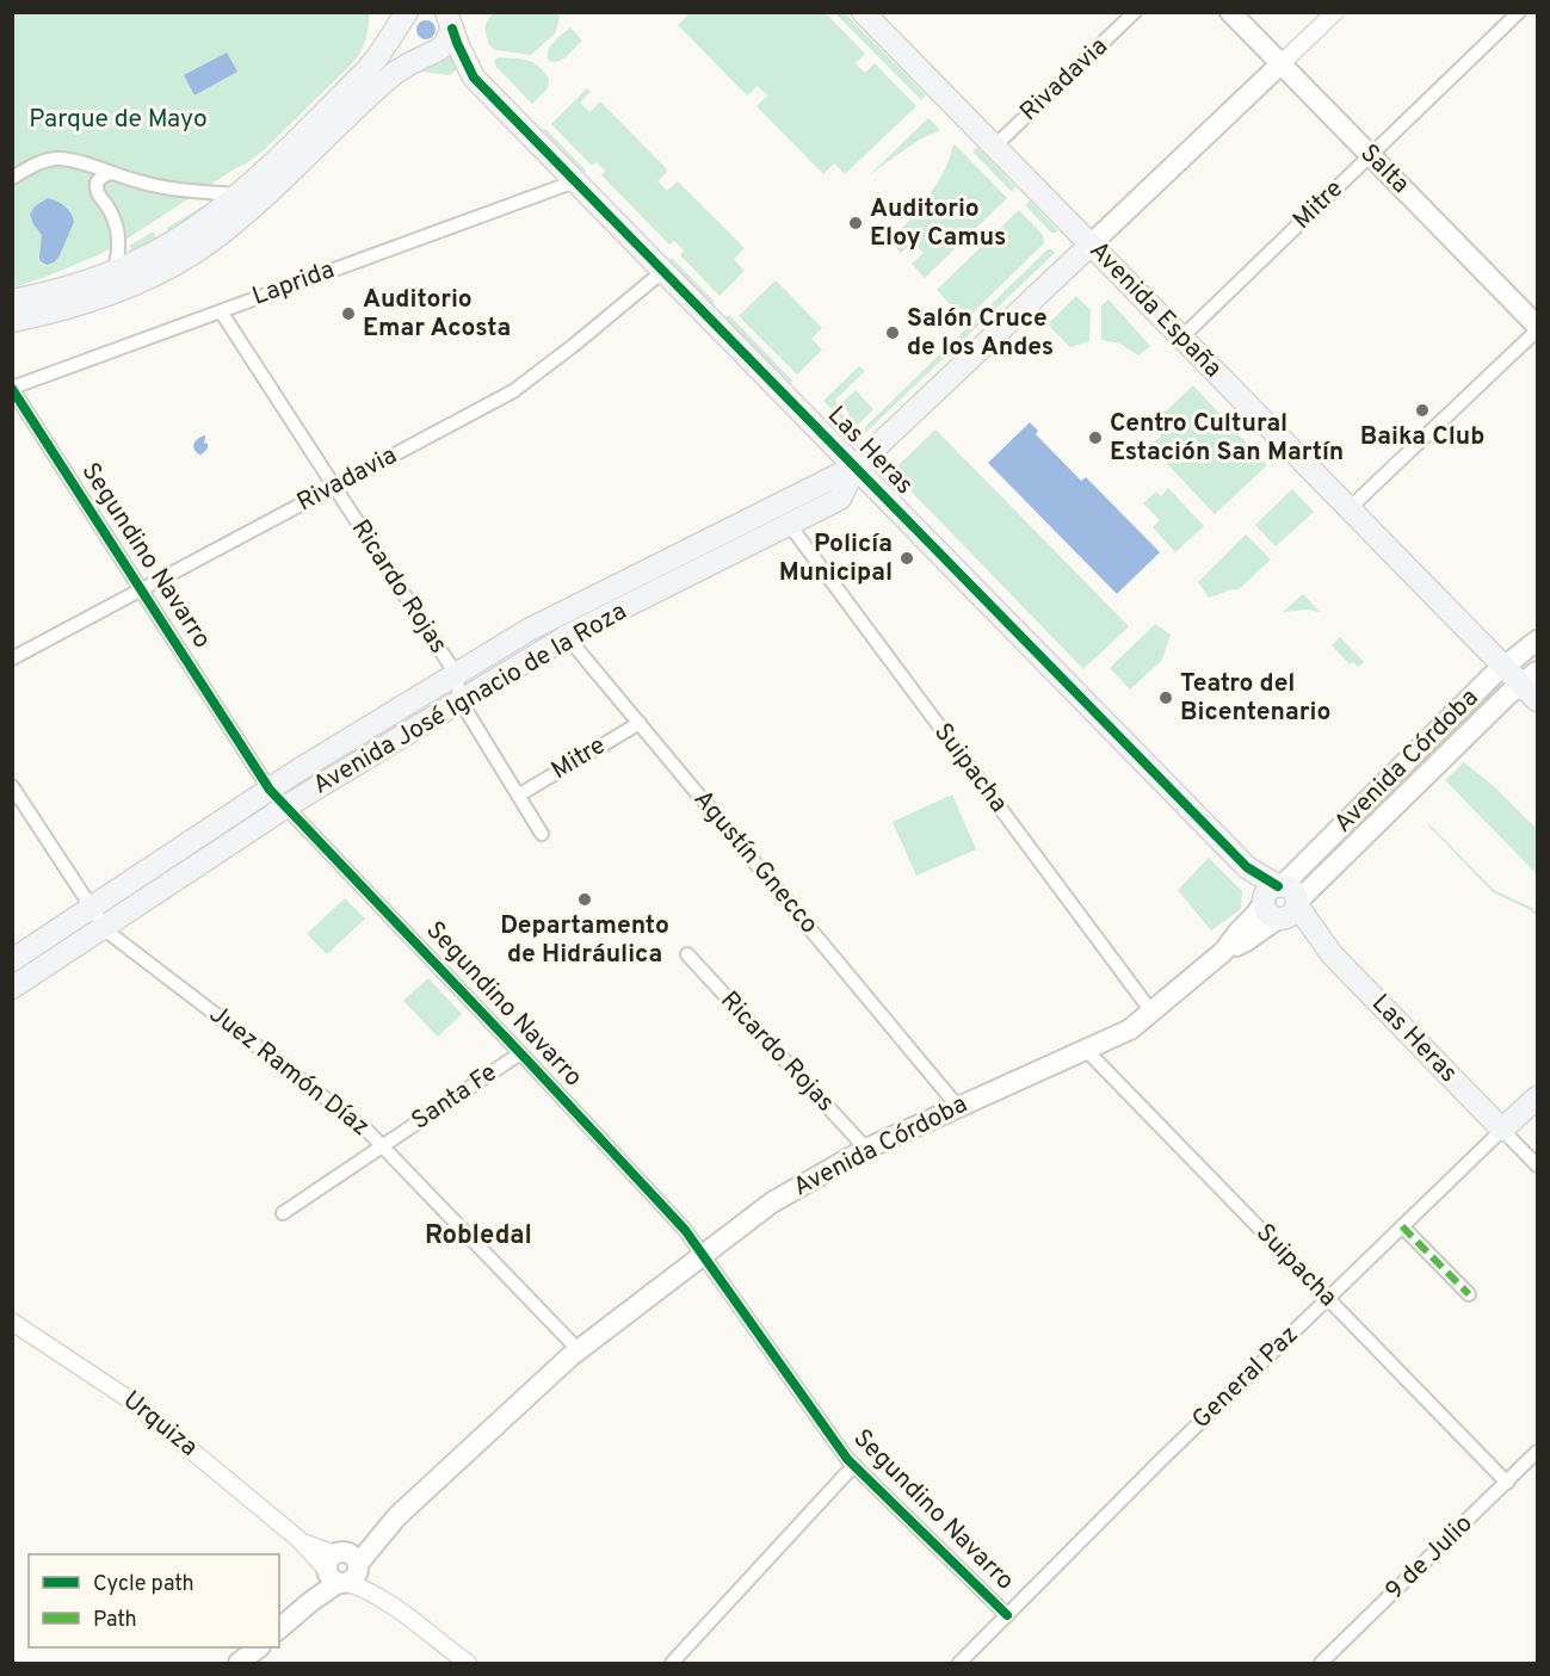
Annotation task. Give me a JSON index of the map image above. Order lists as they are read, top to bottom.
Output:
{
  "streets": {
    "main road": [
      "Salta",
      "Avenida España",
      "Las Heras",
      "Avenida José Ignacio de la Roza",
      "Avenida Córdoba",
      "General Paz"
    ],
    "street": [
      "Rivadavia",
      "Mitre",
      "Laprida",
      "Segundino Navarro",
      "Ricardo Rojas",
      "Suipacha",
      "Agustín Gnecco",
      "Juez Ramón Díaz",
      "Santa Fe",
      "Urquiza",
      "9 de Julio"
    ]
  },
  "crossings": [
    ["Rivadavia", "Avenida España"],
    ["Rivadavia", "Las Heras"],
    ["Rivadavia", "Segundino Navarro"],
    ["Rivadavia", "Ricardo Rojas"],
    ["Salta", "Mitre"],
    ["Salta", "Avenida José Ignacio de la Roza"],
    ["Mitre", "Avenida España"],
    ["Mitre", "Ricardo Rojas"],
    ["Mitre", "Agustín Gnecco"],
    ["Laprida", "Las Heras"],
    ["Laprida", "Segundino Navarro"],
    ["Laprida", "Ricardo Rojas"],
    ["Avenida España", "Avenida José Ignacio de la Roza"],
    ["Avenida España", "Avenida Córdoba"],
    ["Las Heras", "Avenida José Ignacio de la Roza"],
    ["Las Heras", "Avenida Córdoba"],
    ["Las Heras", "General Paz"],
    ["Segundino Navarro", "Avenida José Ignacio de la Roza"],
    ["Segundino Navarro", "Avenida Córdoba"],
    ["Segundino Navarro", "Santa Fe"],
    ["Segundino Navarro", "General Paz"],
    ["Ricardo Rojas", "Avenida José Ignacio de la Roza"],
    ["Ricardo Rojas", "Avenida Córdoba"],
    ["Avenida José Ignacio de la Roza", "Suipacha"],
    ["Avenida José Ignacio de la Roza", "Agustín Gnecco"],
    ["Avenida José Ignacio de la Roza", "Juez Ramón Díaz"],
    ["Avenida Córdoba", "Suipacha"],
    ["Avenida Córdoba", "Agustín Gnecco"],
    ["Avenida Córdoba", "Juez Ramón Díaz"],
    ["Avenida Córdoba", "Urquiza"],
    ["Suipacha", "General Paz"],
    ["Suipacha", "9 de Julio"],
    ["Juez Ramón Díaz", "Santa Fe"]
  ],
  "districts": ["Robledal"],
  "parks": ["Parque de Mayo"],
  "places": [
    "Auditorio Eloy Camus",
    "Auditorio Emar Acosta",
    "Salón Cruce de los Andes",
    "Baika Club",
    "Centro Cultural Estación San Martín",
    "Policía Municipal",
    "Teatro del Bicentenario",
    "Departamento de Hidráulica"
  ],
  "legend": ["Cycle path", "Path"]
}
